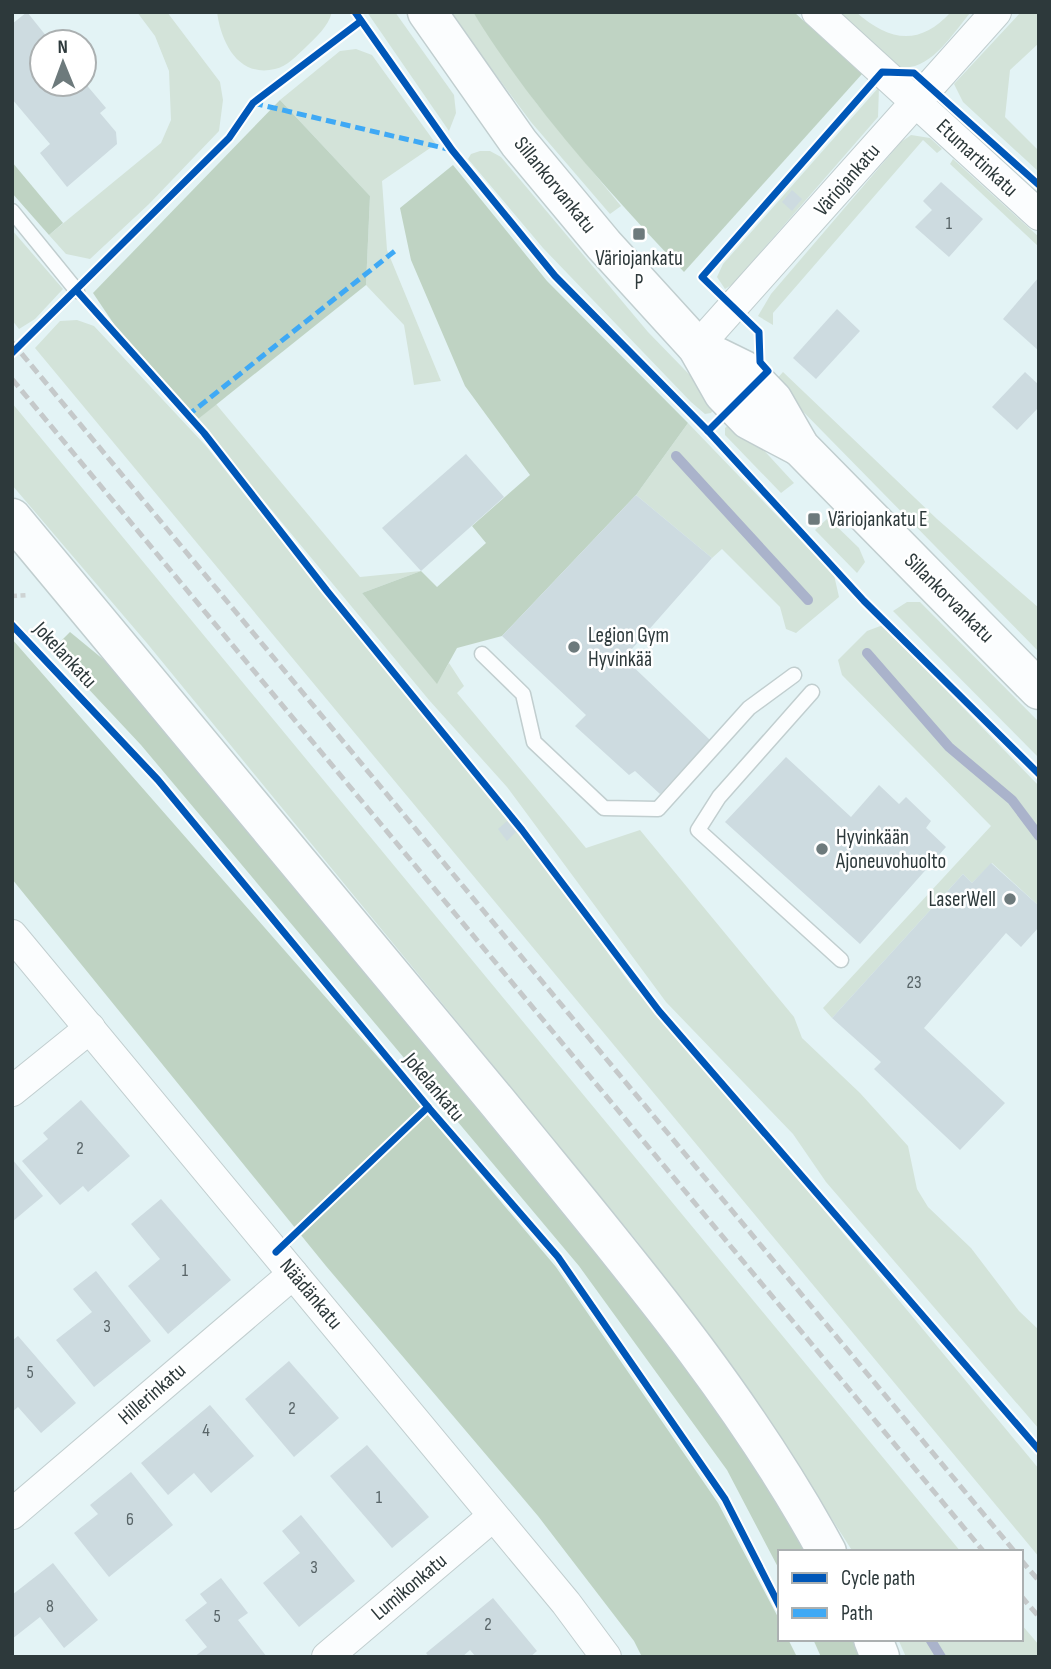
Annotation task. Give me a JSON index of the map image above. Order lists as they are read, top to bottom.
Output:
{
  "streets": {
    "street": [
      "Etumartinkatu",
      "Väriojankatu",
      "Sillankorvankatu",
      "Jokelankatu",
      "Näädänkatu",
      "Hillerinkatu",
      "Lumikonkatu"
    ]
  },
  "crossings": [
    ["Etumartinkatu", "Väriojankatu"],
    ["Väriojankatu", "Sillankorvankatu"],
    ["Näädänkatu", "Hillerinkatu"],
    ["Näädänkatu", "Lumikonkatu"]
  ],
  "places": {
    "transit": ["Väriojankatu P", "Väriojankatu E"],
    "other": ["Legion Gym Hyvinkää", "Hyvinkään Ajoneuvohuolto", "LaserWell"]
  },
  "house_numbers": [
    "1",
    "23",
    "2",
    "1",
    "3",
    "5",
    "2",
    "4",
    "1",
    "6",
    "3",
    "8",
    "5",
    "2"
  ],
  "legend": ["Cycle path", "Path"],
  "north": "top"
}
